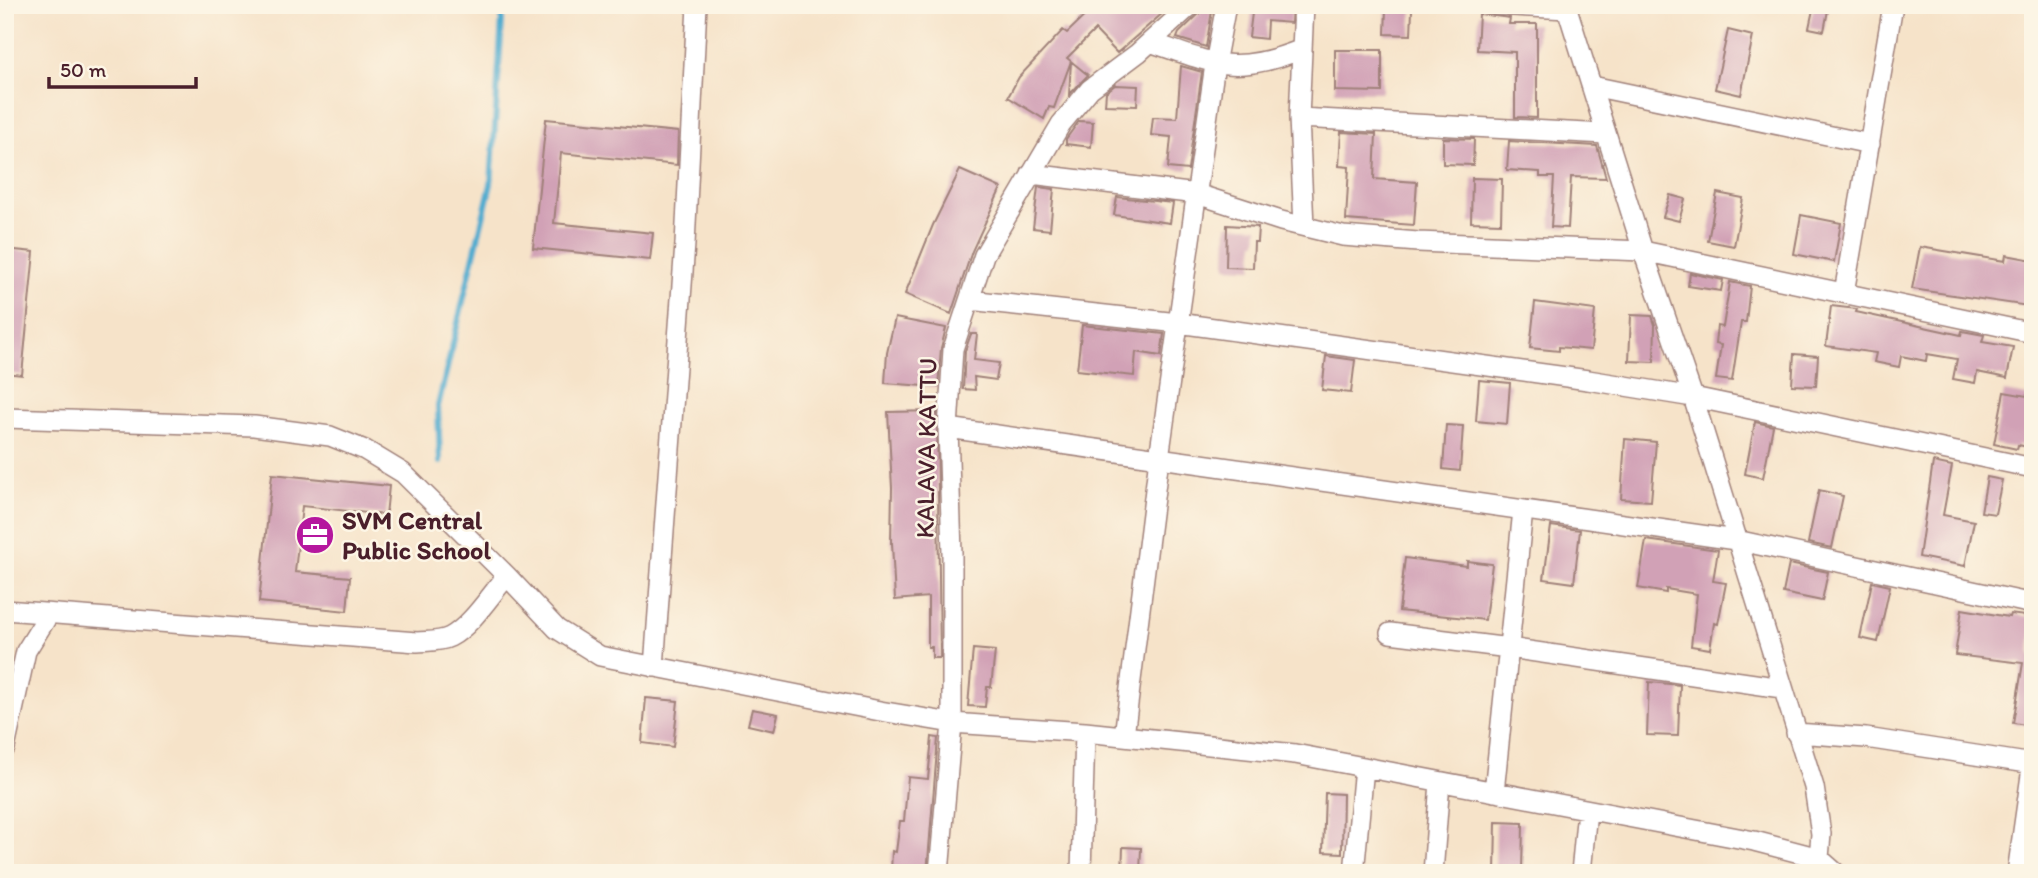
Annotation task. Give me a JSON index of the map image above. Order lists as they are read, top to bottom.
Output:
{
  "streets": {
    "street": ["KALAVA KATTU"]
  },
  "places": {
    "office": ["SVM Central Public School"]
  },
  "scale_bar": "50 m"
}
